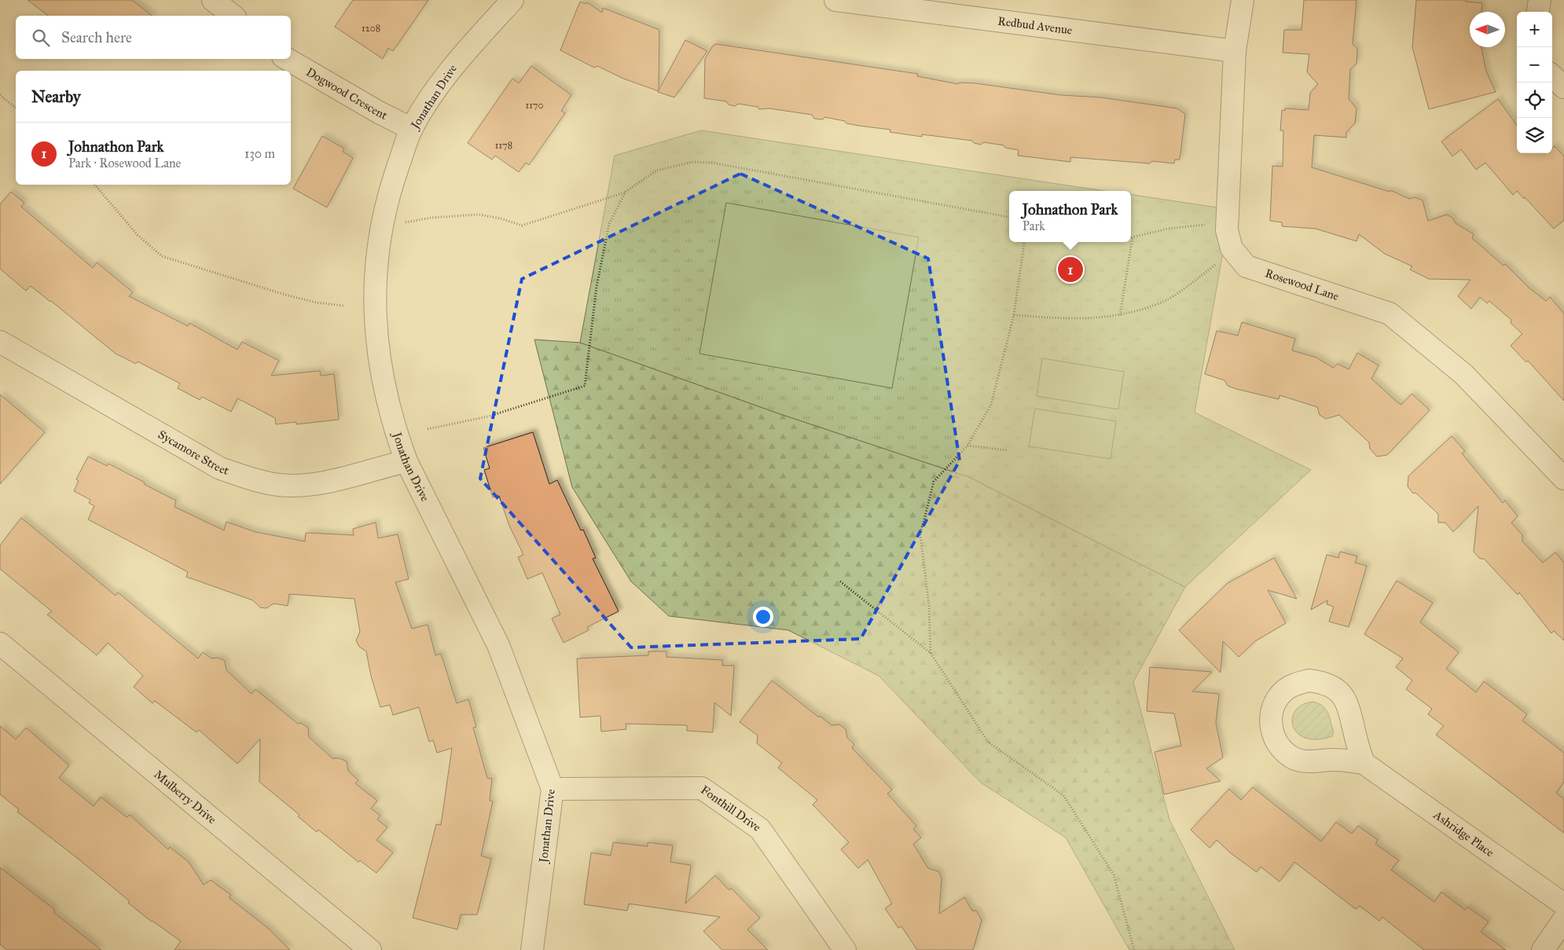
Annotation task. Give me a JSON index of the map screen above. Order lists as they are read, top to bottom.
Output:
{
  "streets": {
    "street": [
      "Redbud Avenue",
      "Dogwood Crescent",
      "Jonathan Drive",
      "Rosewood Lane",
      "Sycamore Street",
      "Mulberry Drive",
      "Fonthill Drive",
      "Ashridge Place"
    ]
  },
  "crossings": [
    ["Redbud Avenue", "Rosewood Lane"],
    ["Dogwood Crescent", "Jonathan Drive"],
    ["Jonathan Drive", "Sycamore Street"],
    ["Jonathan Drive", "Fonthill Drive"]
  ],
  "house_numbers": ["1208", "1170", "1178"],
  "north": "left",
  "page": {
    "map_buttons": ["+", "−"],
    "search": "Search here",
    "heading": "Nearby",
    "list": [
      {
        "mark": "1",
        "name": "Johnathon Park",
        "note": "Park · Rosewood Lane",
        "value": "130 m"
      }
    ],
    "popup": ["Johnathon Park", "Park"],
    "pins": "1"
  }
}
